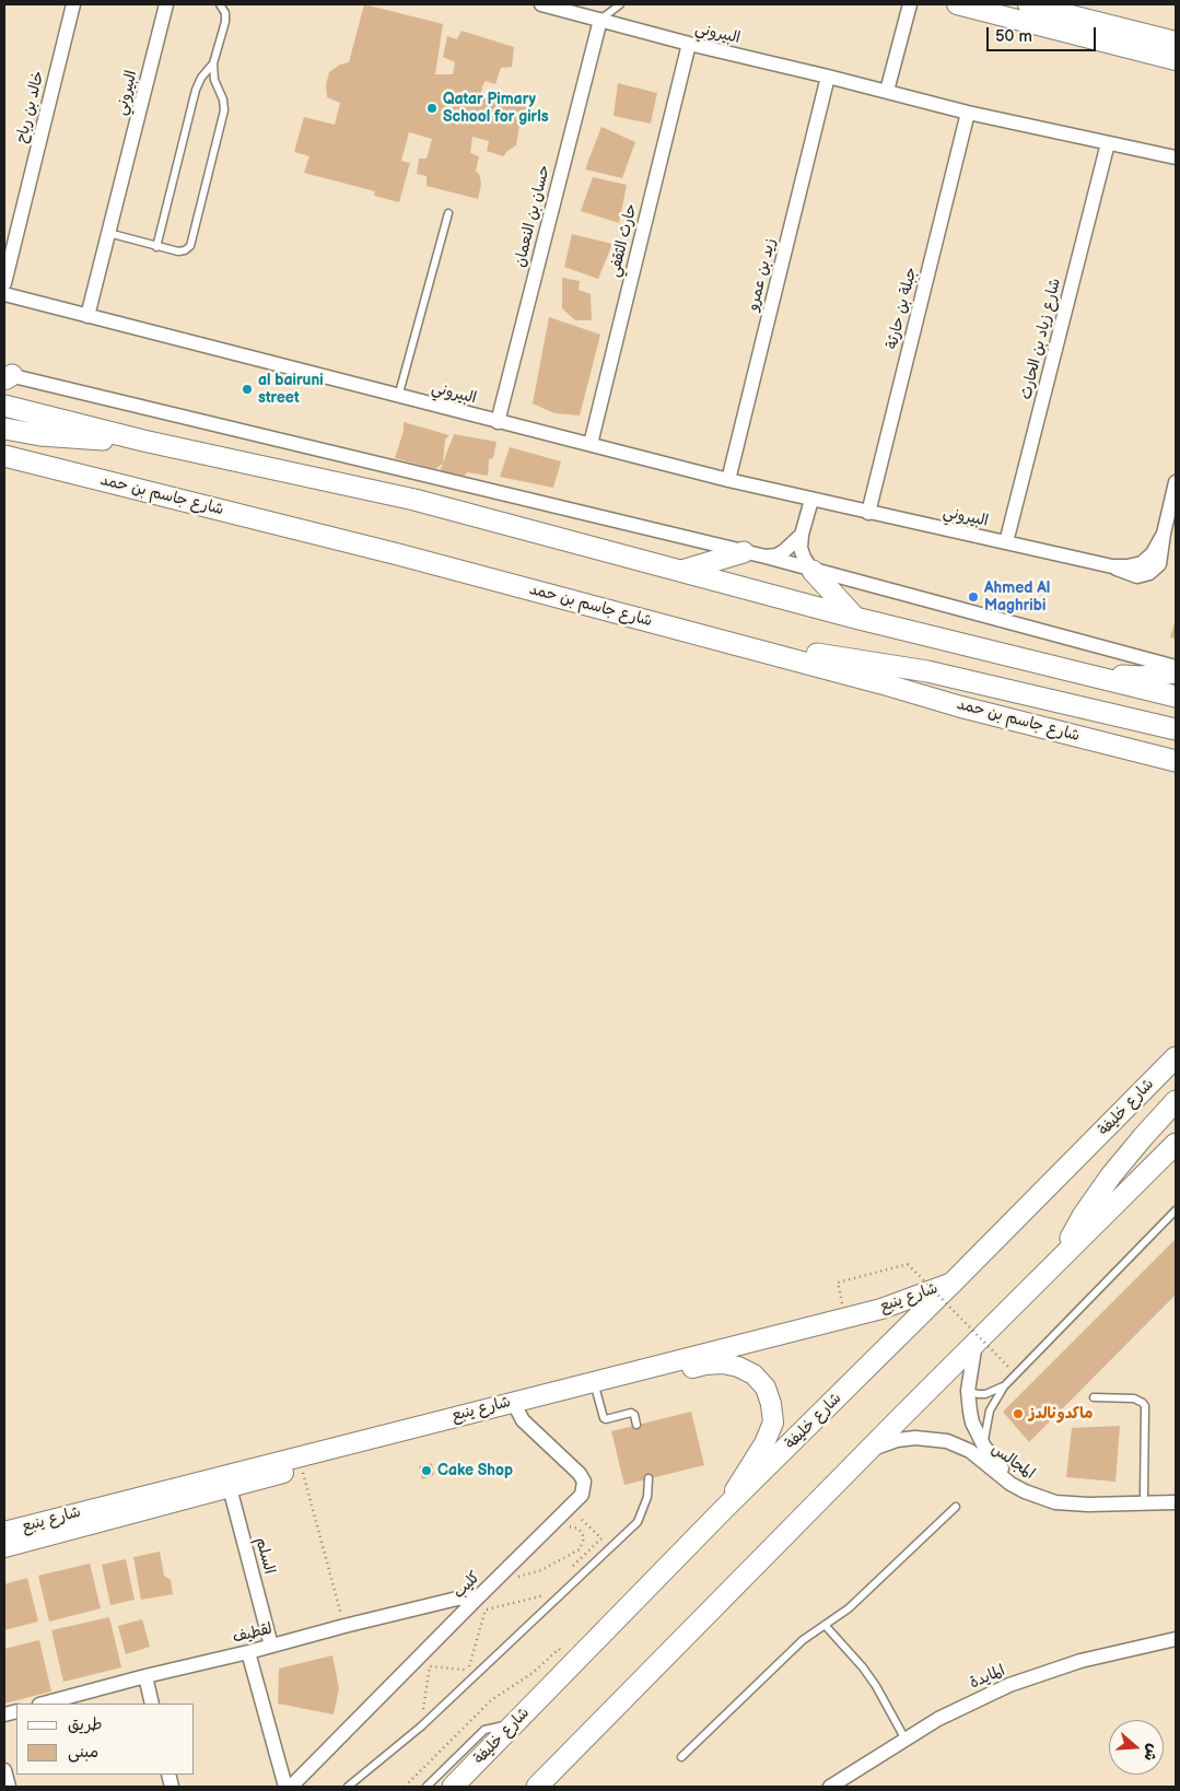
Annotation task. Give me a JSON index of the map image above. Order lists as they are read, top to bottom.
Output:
{
  "streets": {
    "main road": ["شارع جاسم بن حمد", "شارع خليفة"],
    "street": [
      "البيروني",
      "خالد بن رباح",
      "حسان بن النعمان",
      "حارث الثقفي",
      "زيد بن عمرو",
      "جبلة بن حارثة",
      "شارع زياد بن الحارث",
      "شارع ينبع",
      "المجالس",
      "السلم",
      "كليب",
      "لقطيف",
      "المايدة"
    ]
  },
  "crossings": [
    ["البيروني", "حسان بن النعمان"],
    ["البيروني", "حارث الثقفي"],
    ["البيروني", "زيد بن عمرو"],
    ["البيروني", "جبلة بن حارثة"],
    ["البيروني", "شارع زياد بن الحارث"],
    ["شارع خليفة", "شارع ينبع"],
    ["شارع ينبع", "السلم"],
    ["شارع ينبع", "كليب"],
    ["السلم", "لقطيف"],
    ["كليب", "لقطيف"]
  ],
  "places": [
    "Qatar Pimary School for girls",
    "al bairuni street",
    "Ahmed Al Maghribi",
    "ماكدونالدز",
    "Cake Shop"
  ],
  "legend": ["طريق", "مبنى"],
  "scale_bar": "50 m",
  "north": "right"
}
